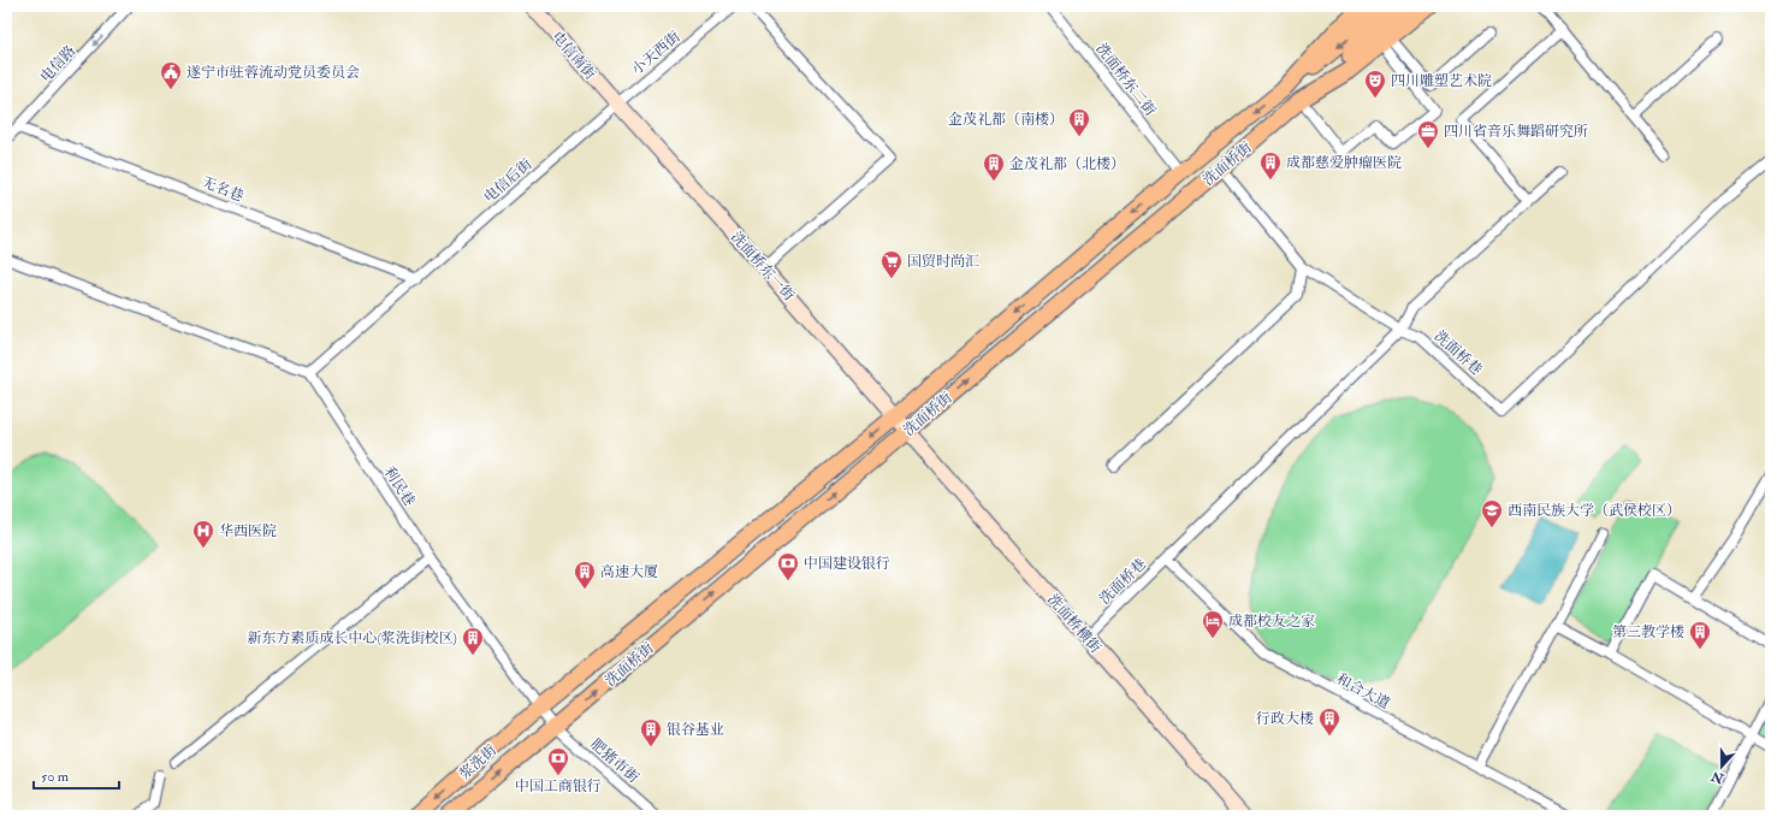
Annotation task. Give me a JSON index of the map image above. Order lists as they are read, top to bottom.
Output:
{
  "streets": {
    "main road": ["洗面桥街", "浆洗街"],
    "street": [
      "小天西街",
      "电信南街",
      "电信路",
      "洗面桥东二街",
      "电信后街",
      "无名巷",
      "洗面桥东一街",
      "洗面桥巷",
      "利民巷",
      "洗面桥横街",
      "和合大道",
      "肥猪市街"
    ]
  },
  "crossings": [
    ["小天西街", "电信南街"],
    ["小天西街", "电信后街"],
    ["小天西街", "洗面桥东一街"],
    ["电信南街", "电信后街"],
    ["电信南街", "洗面桥东一街"],
    ["电信路", "无名巷"],
    ["洗面桥东二街", "洗面桥街"],
    ["洗面桥街", "洗面桥东一街"],
    ["洗面桥街", "利民巷"],
    ["洗面桥街", "洗面桥横街"],
    ["洗面桥街", "肥猪市街"],
    ["洗面桥街", "浆洗街"],
    ["电信后街", "无名巷"],
    ["电信后街", "洗面桥东一街"],
    ["洗面桥东一街", "洗面桥横街"],
    ["洗面桥巷", "洗面桥横街"],
    ["洗面桥巷", "和合大道"],
    ["利民巷", "肥猪市街"],
    ["利民巷", "浆洗街"],
    ["肥猪市街", "浆洗街"]
  ],
  "one_way": ["电信路"],
  "places": {
    "public building": ["遂宁市驻蓉流动党员委员会"],
    "theatre": ["四川雕塑艺术院"],
    "building": [
      "金茂礼都（南楼）",
      "成都慈爱肿瘤医院",
      "金茂礼都（北楼）",
      "高速大厦",
      "第三教学楼",
      "新东方素质成长中心(浆洗街校区)",
      "行政大楼",
      "银谷基业"
    ],
    "office": ["四川省音乐舞蹈研究所"],
    "supermarket": ["国贸时尚汇"],
    "school or university": ["西南民族大学（武侯校区）"],
    "hospital": ["华西医院"],
    "bank": ["中国建设银行", "中国工商银行"],
    "hotel": ["成都校友之家"]
  },
  "scale_bar": "50 m",
  "north": "bottom"
}
